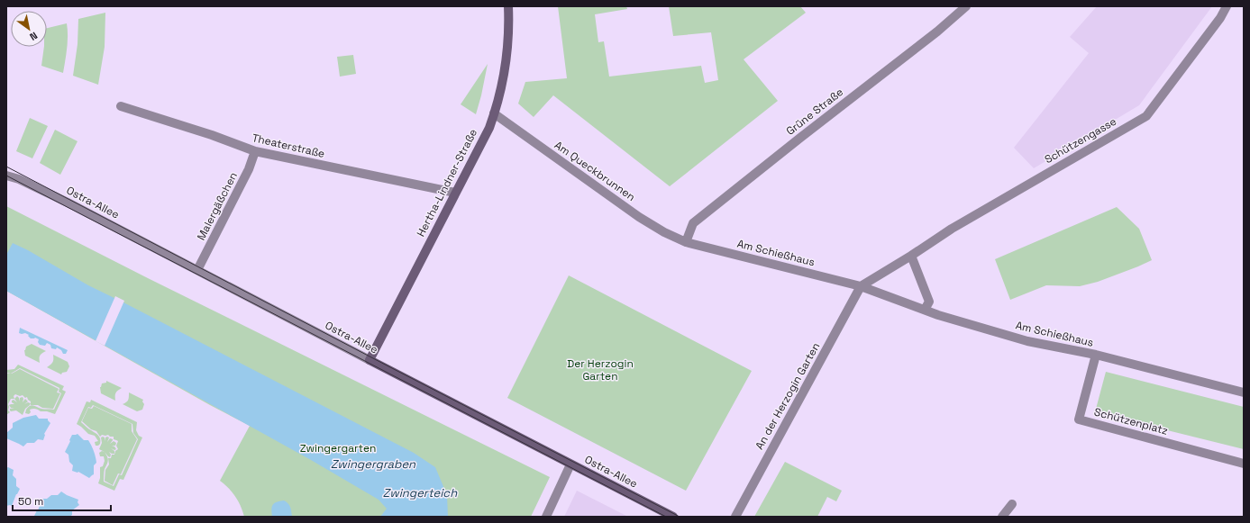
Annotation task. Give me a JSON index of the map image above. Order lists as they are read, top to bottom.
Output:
{
  "streets": {
    "street": [
      "Grüne Straße",
      "Schützengasse",
      "Theaterstraße",
      "Am Queckbrunnen",
      "Hertha-Lindner-Straße",
      "Ostra-Allee",
      "Malergäßchen",
      "Am Schießhaus",
      "An der Herzogin Garten",
      "Schützenplatz"
    ]
  },
  "crossings": [
    ["Grüne Straße", "Am Queckbrunnen"],
    ["Grüne Straße", "Am Schießhaus"],
    ["Theaterstraße", "Hertha-Lindner-Straße"],
    ["Theaterstraße", "Malergäßchen"],
    ["Am Queckbrunnen", "Hertha-Lindner-Straße"],
    ["Am Queckbrunnen", "Am Schießhaus"],
    ["Hertha-Lindner-Straße", "Ostra-Allee"],
    ["Ostra-Allee", "Malergäßchen"],
    ["Am Schießhaus", "An der Herzogin Garten"],
    ["Am Schießhaus", "Schützenplatz"]
  ],
  "water": ["Zwingergraben", "Zwingerteich"],
  "parks": ["Der Herzogin Garten", "Zwingergarten"],
  "scale_bar": "50 m",
  "north": "bottom right"
}
